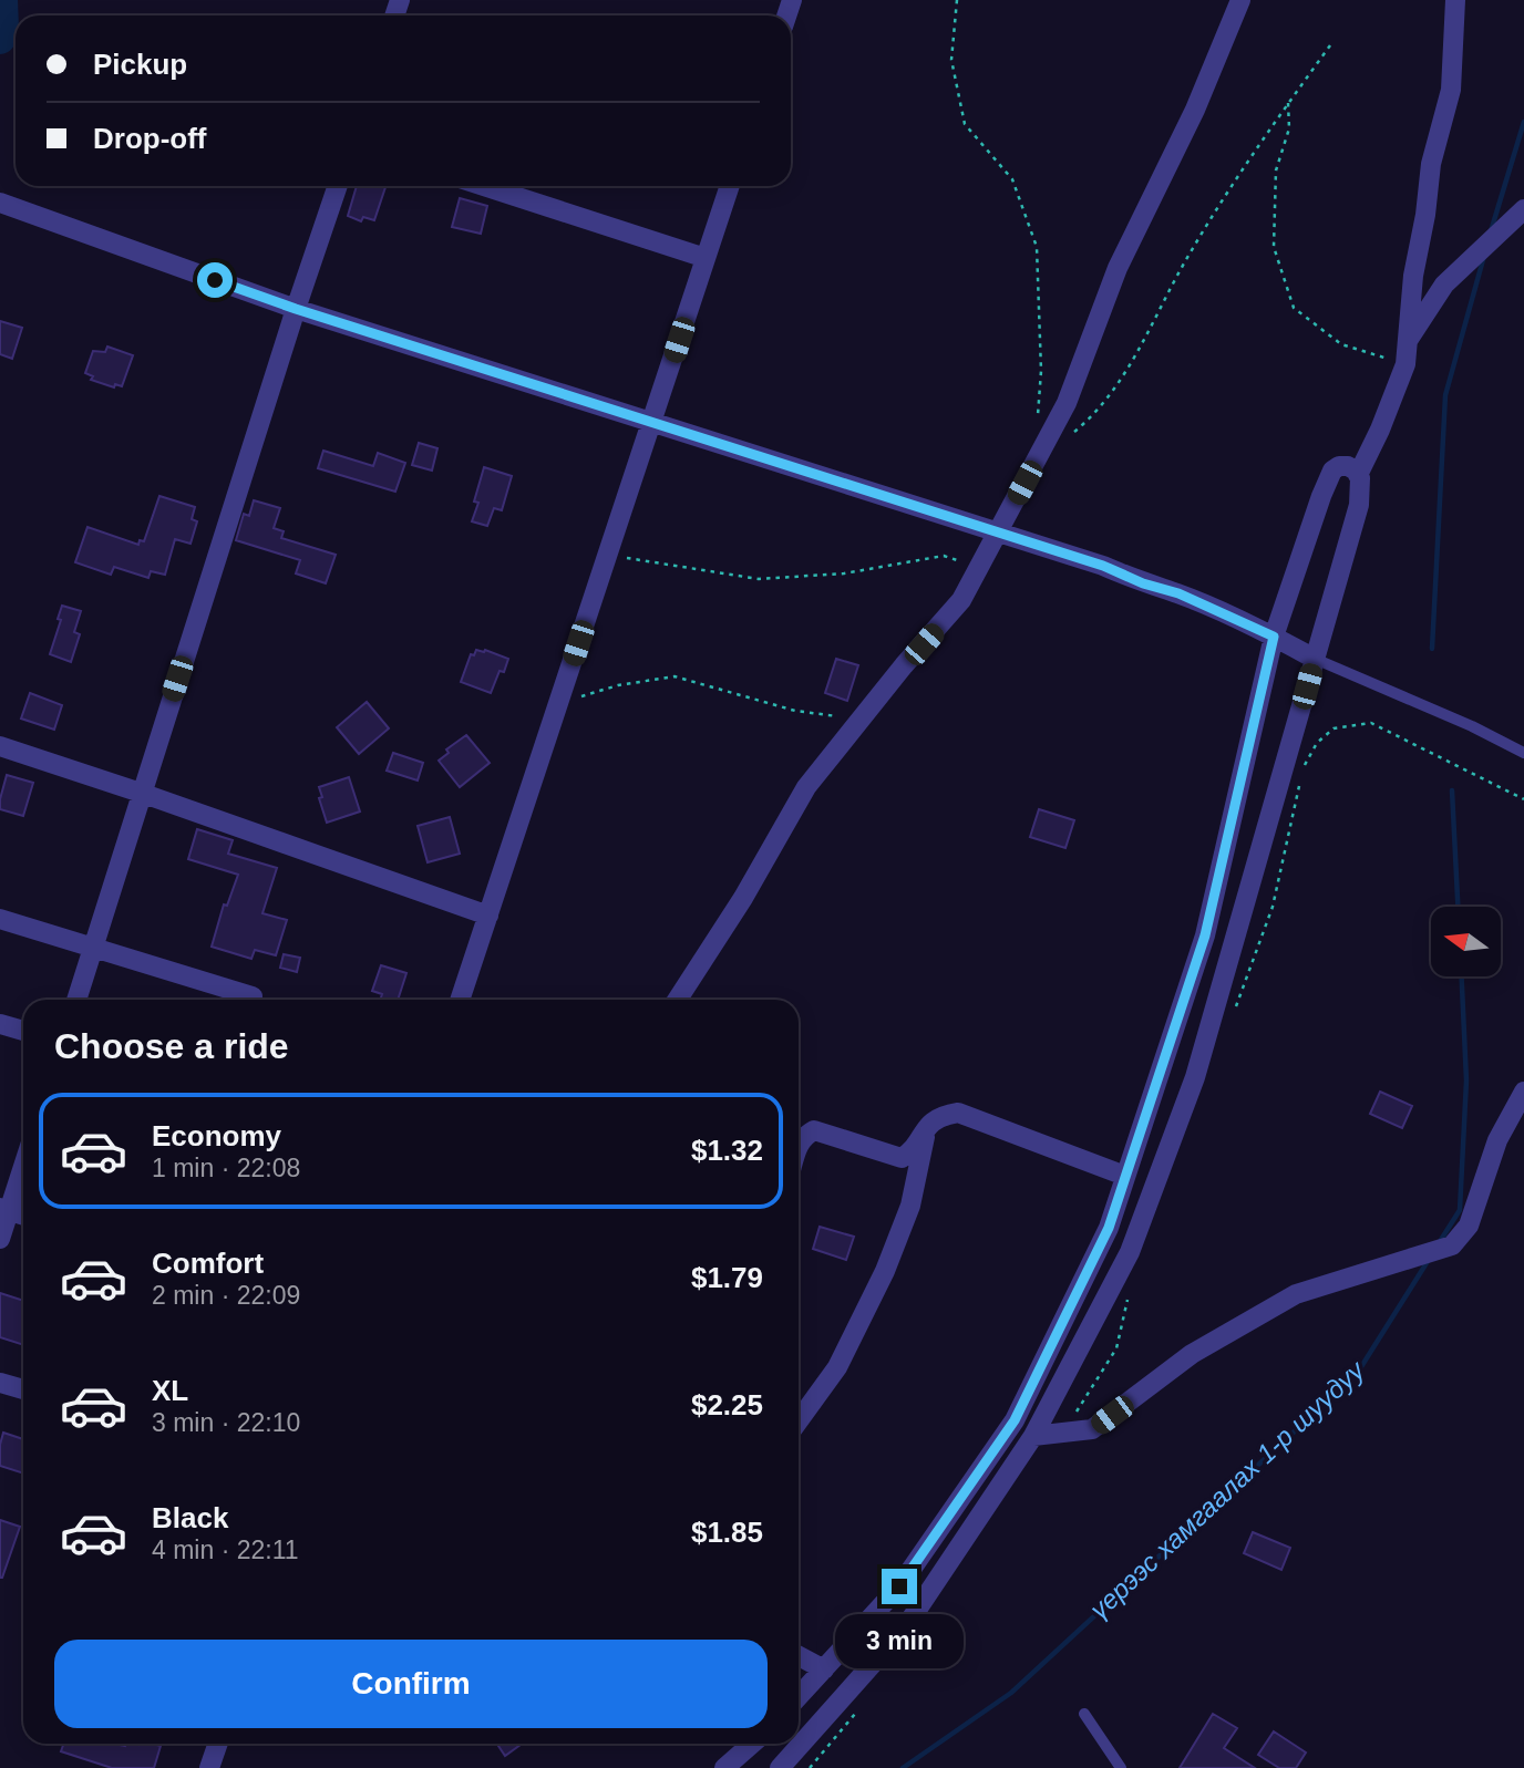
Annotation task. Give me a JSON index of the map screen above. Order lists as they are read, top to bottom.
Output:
{
  "water": ["үерээс хамгаалах 1-р шуудуу"],
  "north": "left",
  "page": {
    "banner": ["Pickup", "Drop-off"],
    "heading": "Choose a ride",
    "list": [
      {
        "name": "Economy",
        "note": "1 min · 22:08",
        "value": "$1.32"
      },
      {
        "name": "Comfort",
        "note": "2 min · 22:09",
        "value": "$1.79"
      },
      {
        "name": "XL",
        "note": "3 min · 22:10",
        "value": "$2.25"
      },
      {
        "name": "Black",
        "note": "4 min · 22:11",
        "value": "$1.85"
      }
    ],
    "bubble": "3 min",
    "buttons": "Confirm"
  }
}
